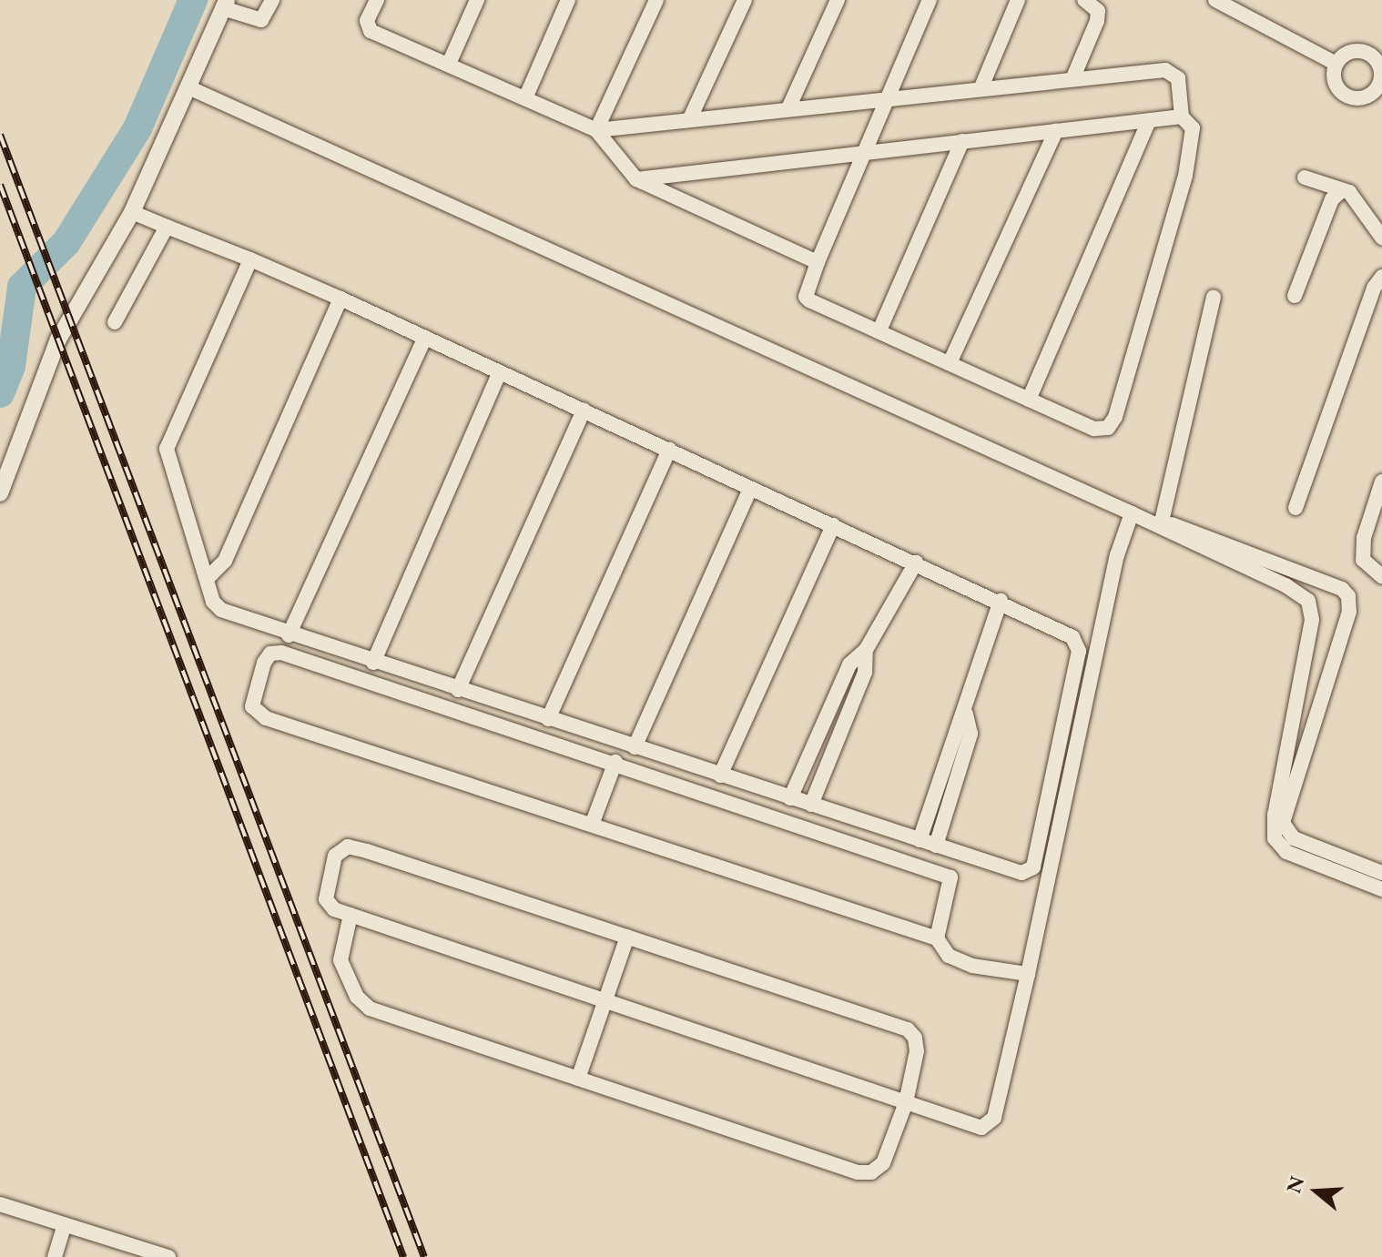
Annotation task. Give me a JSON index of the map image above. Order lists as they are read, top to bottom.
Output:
{
  "north": "left"
}
